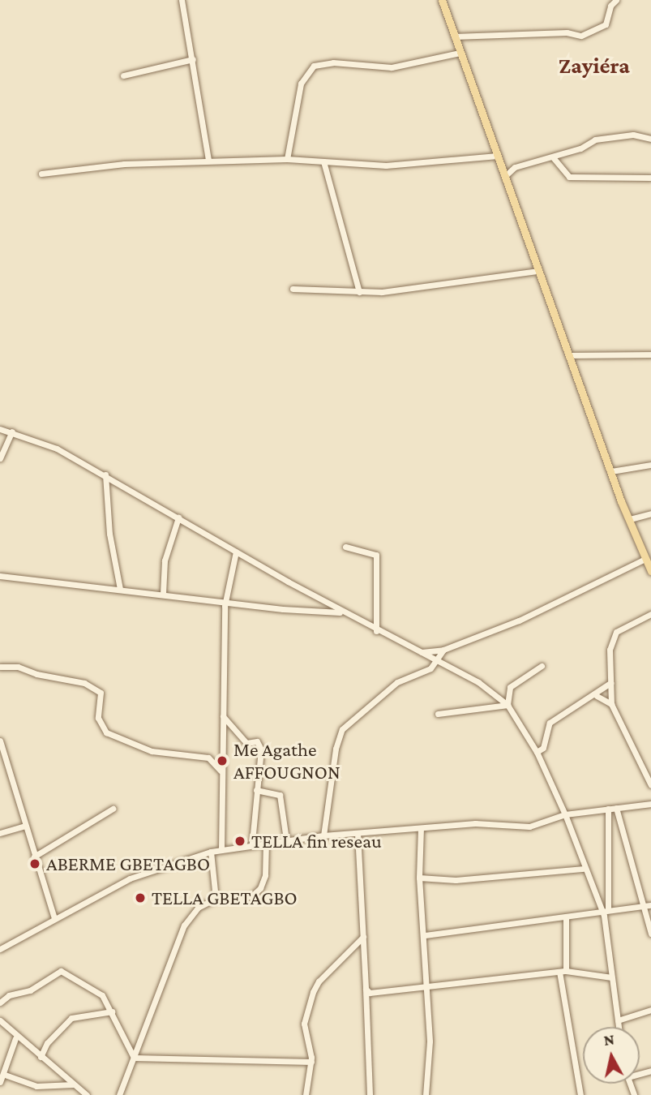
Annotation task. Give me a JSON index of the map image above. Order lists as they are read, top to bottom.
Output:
{
  "districts": ["Zayiéra"],
  "places": [
    "Me Agathe AFFOUGNON",
    "TELLA fin reseau",
    "ABERME GBETAGBO",
    "TELLA GBETAGBO"
  ],
  "north": "top"
}
